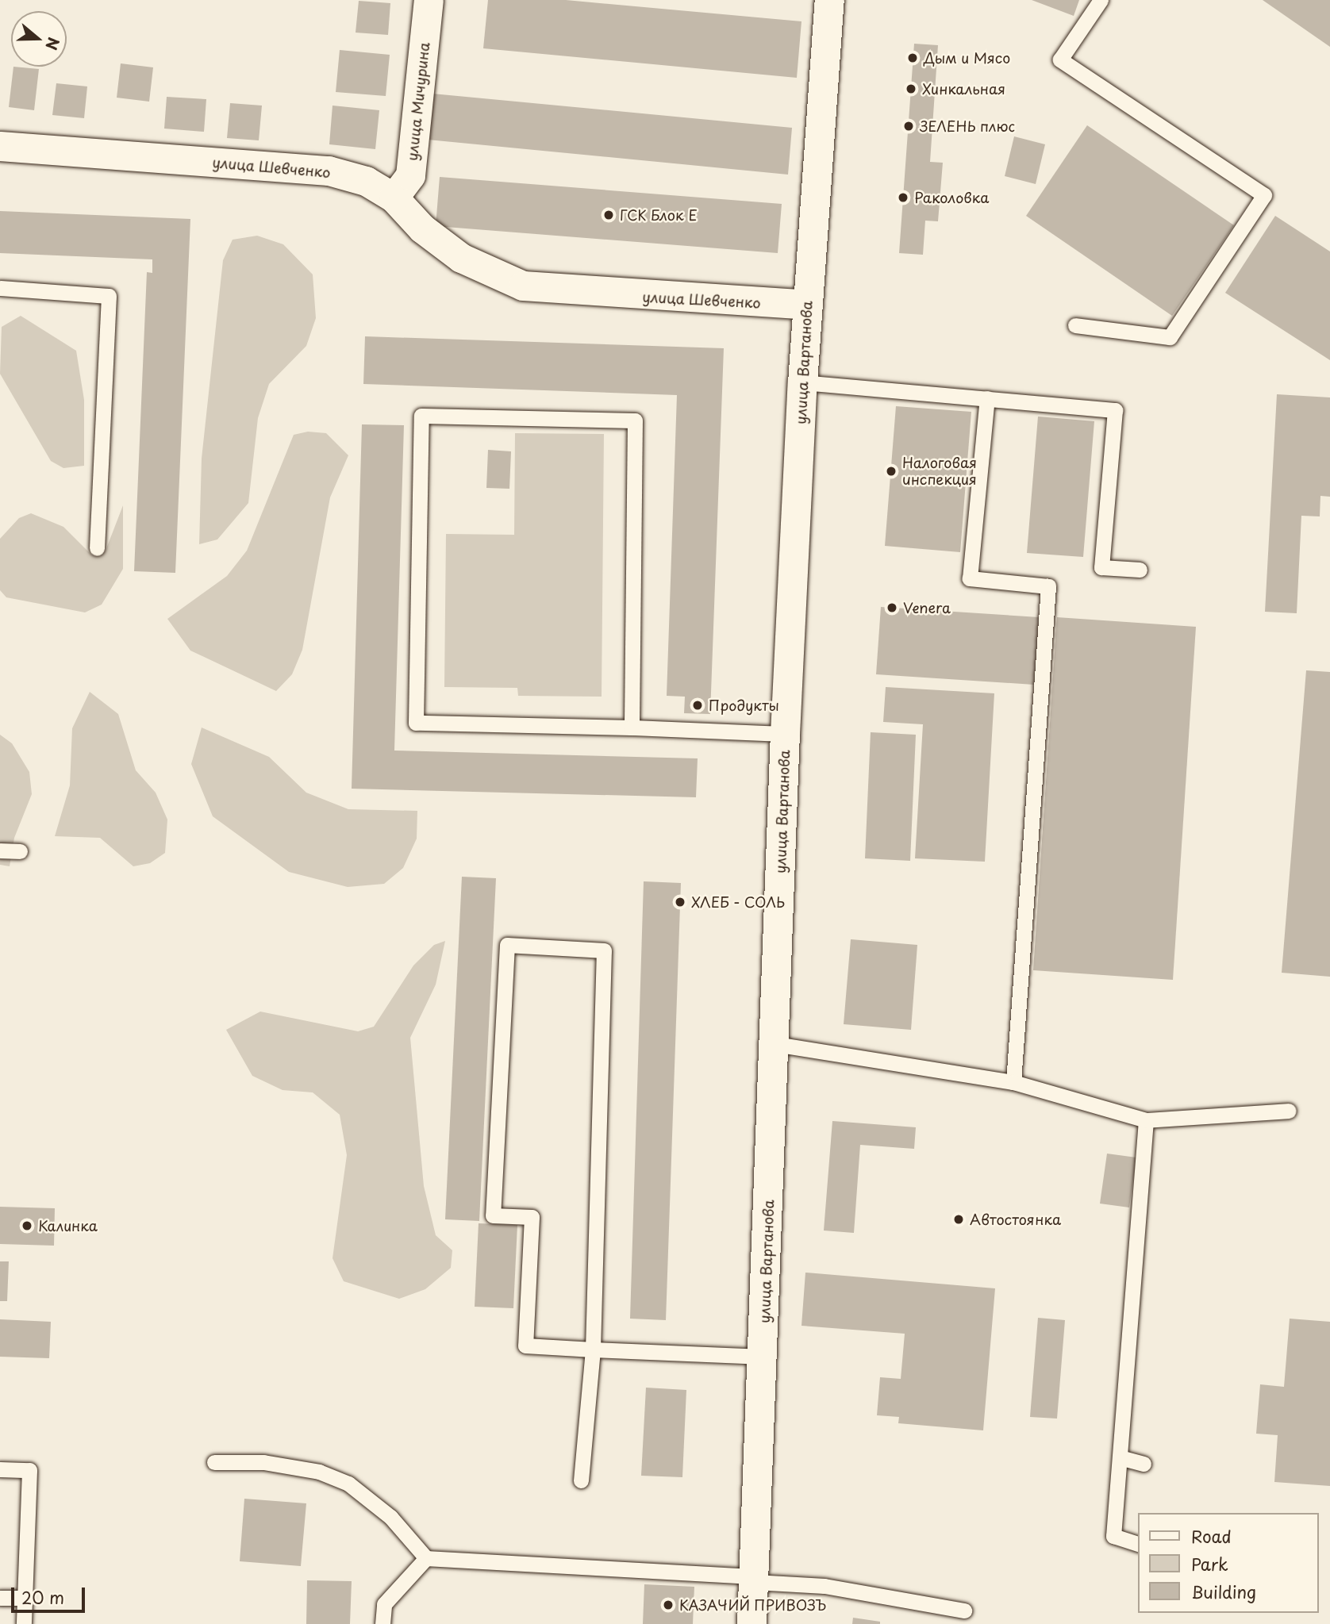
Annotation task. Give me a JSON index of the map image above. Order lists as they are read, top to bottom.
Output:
{
  "streets": {
    "street": ["улица Мичурина", "улица Шевченко", "улица Вартанова"]
  },
  "crossings": [
    ["улица Мичурина", "улица Шевченко"],
    ["улица Шевченко", "улица Вартанова"]
  ],
  "places": [
    "Дым и Мясо",
    "Хинкальная",
    "ЗЕЛЕНЬ плюс",
    "Раколовка",
    "ГСК Блок Е",
    "Налоговая инспекция",
    "Venera",
    "Продукты",
    "ХЛЕБ - СОЛЬ",
    "Автостоянка",
    "Калинка",
    "КАЗАЧИЙ ПРИВОЗЪ"
  ],
  "legend": ["Road", "Park", "Building"],
  "scale_bar": "20 m",
  "north": "right"
}
